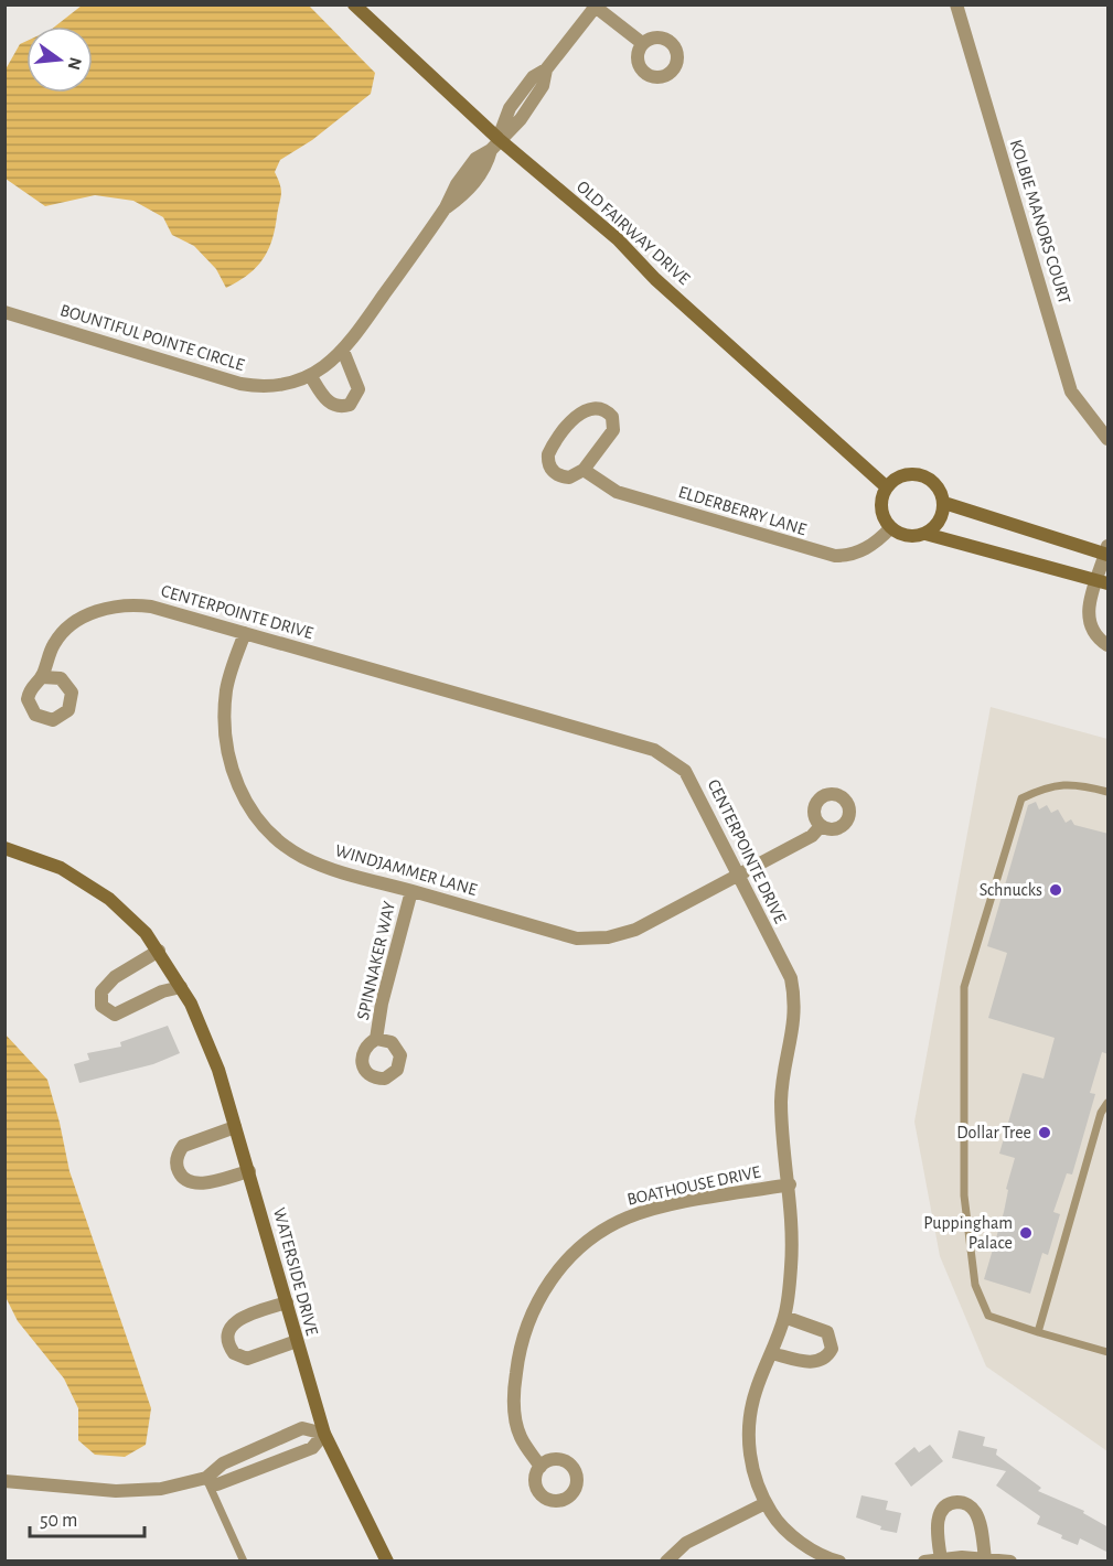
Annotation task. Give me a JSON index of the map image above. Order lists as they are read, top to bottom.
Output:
{
  "streets": {
    "street": [
      "KOLBIE MANORS COURT",
      "OLD FAIRWAY DRIVE",
      "BOUNTIFUL POINTE CIRCLE",
      "ELDERBERRY LANE",
      "CENTERPOINTE DRIVE",
      "WINDJAMMER LANE",
      "SPINNAKER WAY",
      "BOATHOUSE DRIVE",
      "WATERSIDE DRIVE"
    ]
  },
  "crossings": [
    ["OLD FAIRWAY DRIVE", "BOUNTIFUL POINTE CIRCLE"],
    ["OLD FAIRWAY DRIVE", "ELDERBERRY LANE"],
    ["CENTERPOINTE DRIVE", "WINDJAMMER LANE"],
    ["CENTERPOINTE DRIVE", "BOATHOUSE DRIVE"],
    ["WINDJAMMER LANE", "SPINNAKER WAY"]
  ],
  "places": ["Schnucks", "Dollar Tree", "Puppingham Palace"],
  "scale_bar": "50 m",
  "north": "right"
}
